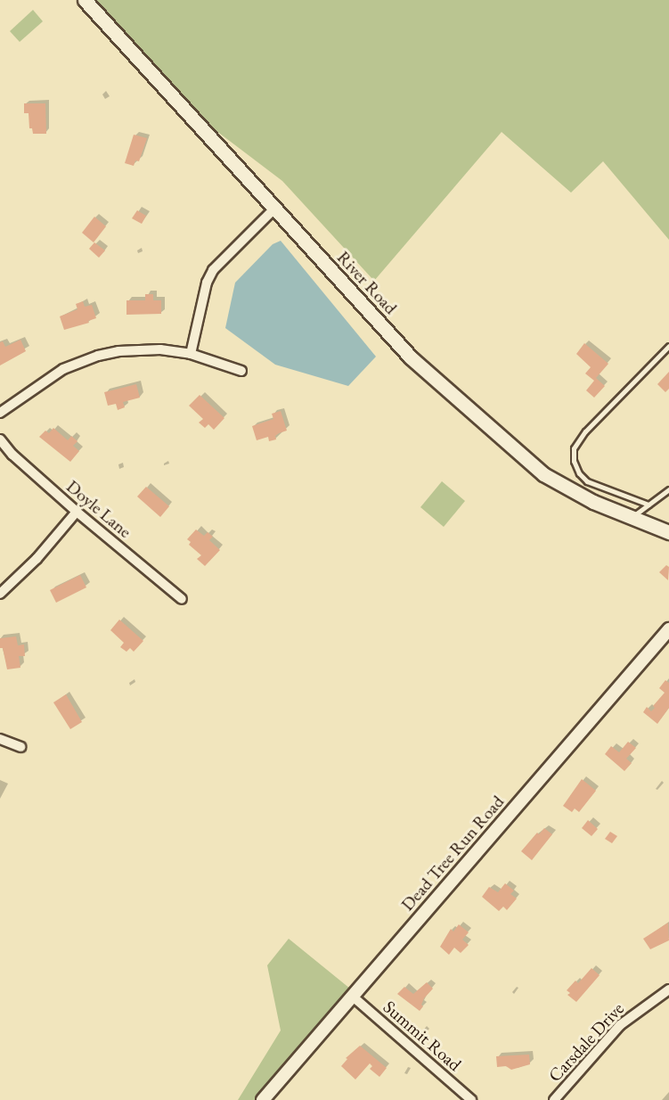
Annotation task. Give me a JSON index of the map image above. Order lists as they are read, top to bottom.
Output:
{
  "streets": {
    "main road": ["River Road"],
    "street": [
      "Doyle Lane",
      "Dead Tree Run Road",
      "Summit Road",
      "Carsdale Drive"
    ]
  },
  "crossings": [
    ["Dead Tree Run Road", "Summit Road"]
  ]
}
